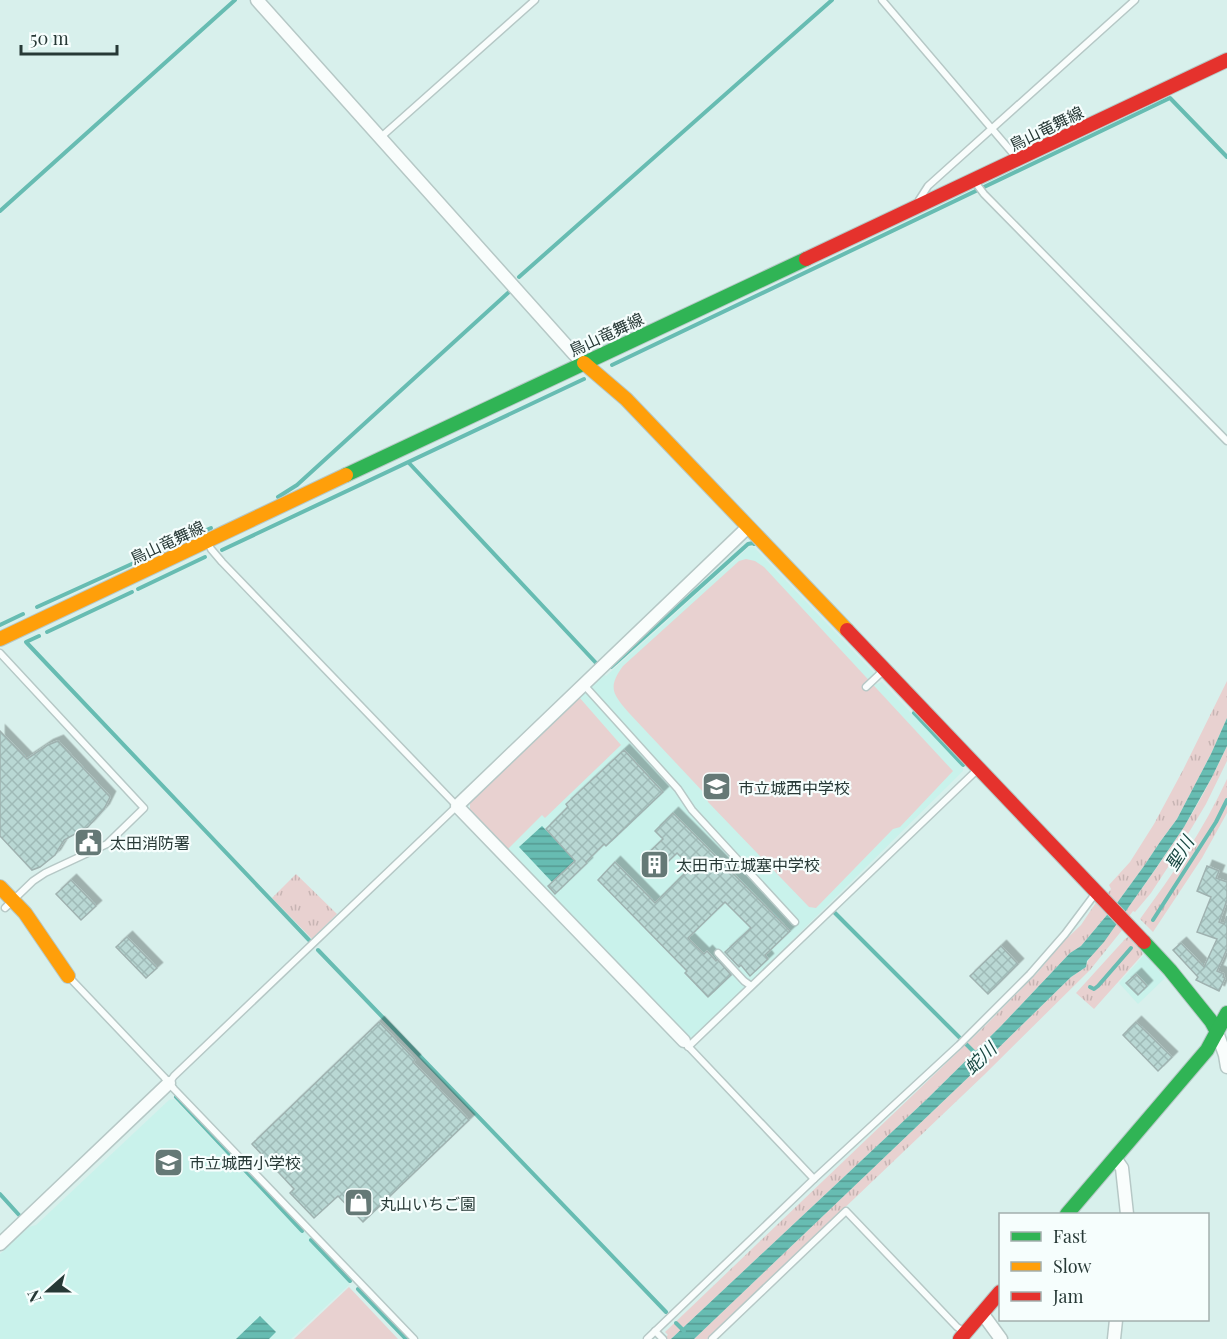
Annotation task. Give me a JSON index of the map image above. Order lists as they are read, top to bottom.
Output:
{
  "streets": {
    "main road": ["鳥山竜舞線"]
  },
  "water": ["聖川", "蛇川"],
  "places": {
    "school or university": ["市立城西中学校", "市立城西小学校"],
    "public building": ["太田消防署"],
    "building": ["太田市立城塞中学校"],
    "shop": ["丸山いちご園"]
  },
  "legend": ["Fast", "Slow", "Jam"],
  "scale_bar": "50 m",
  "north": "left"
}
